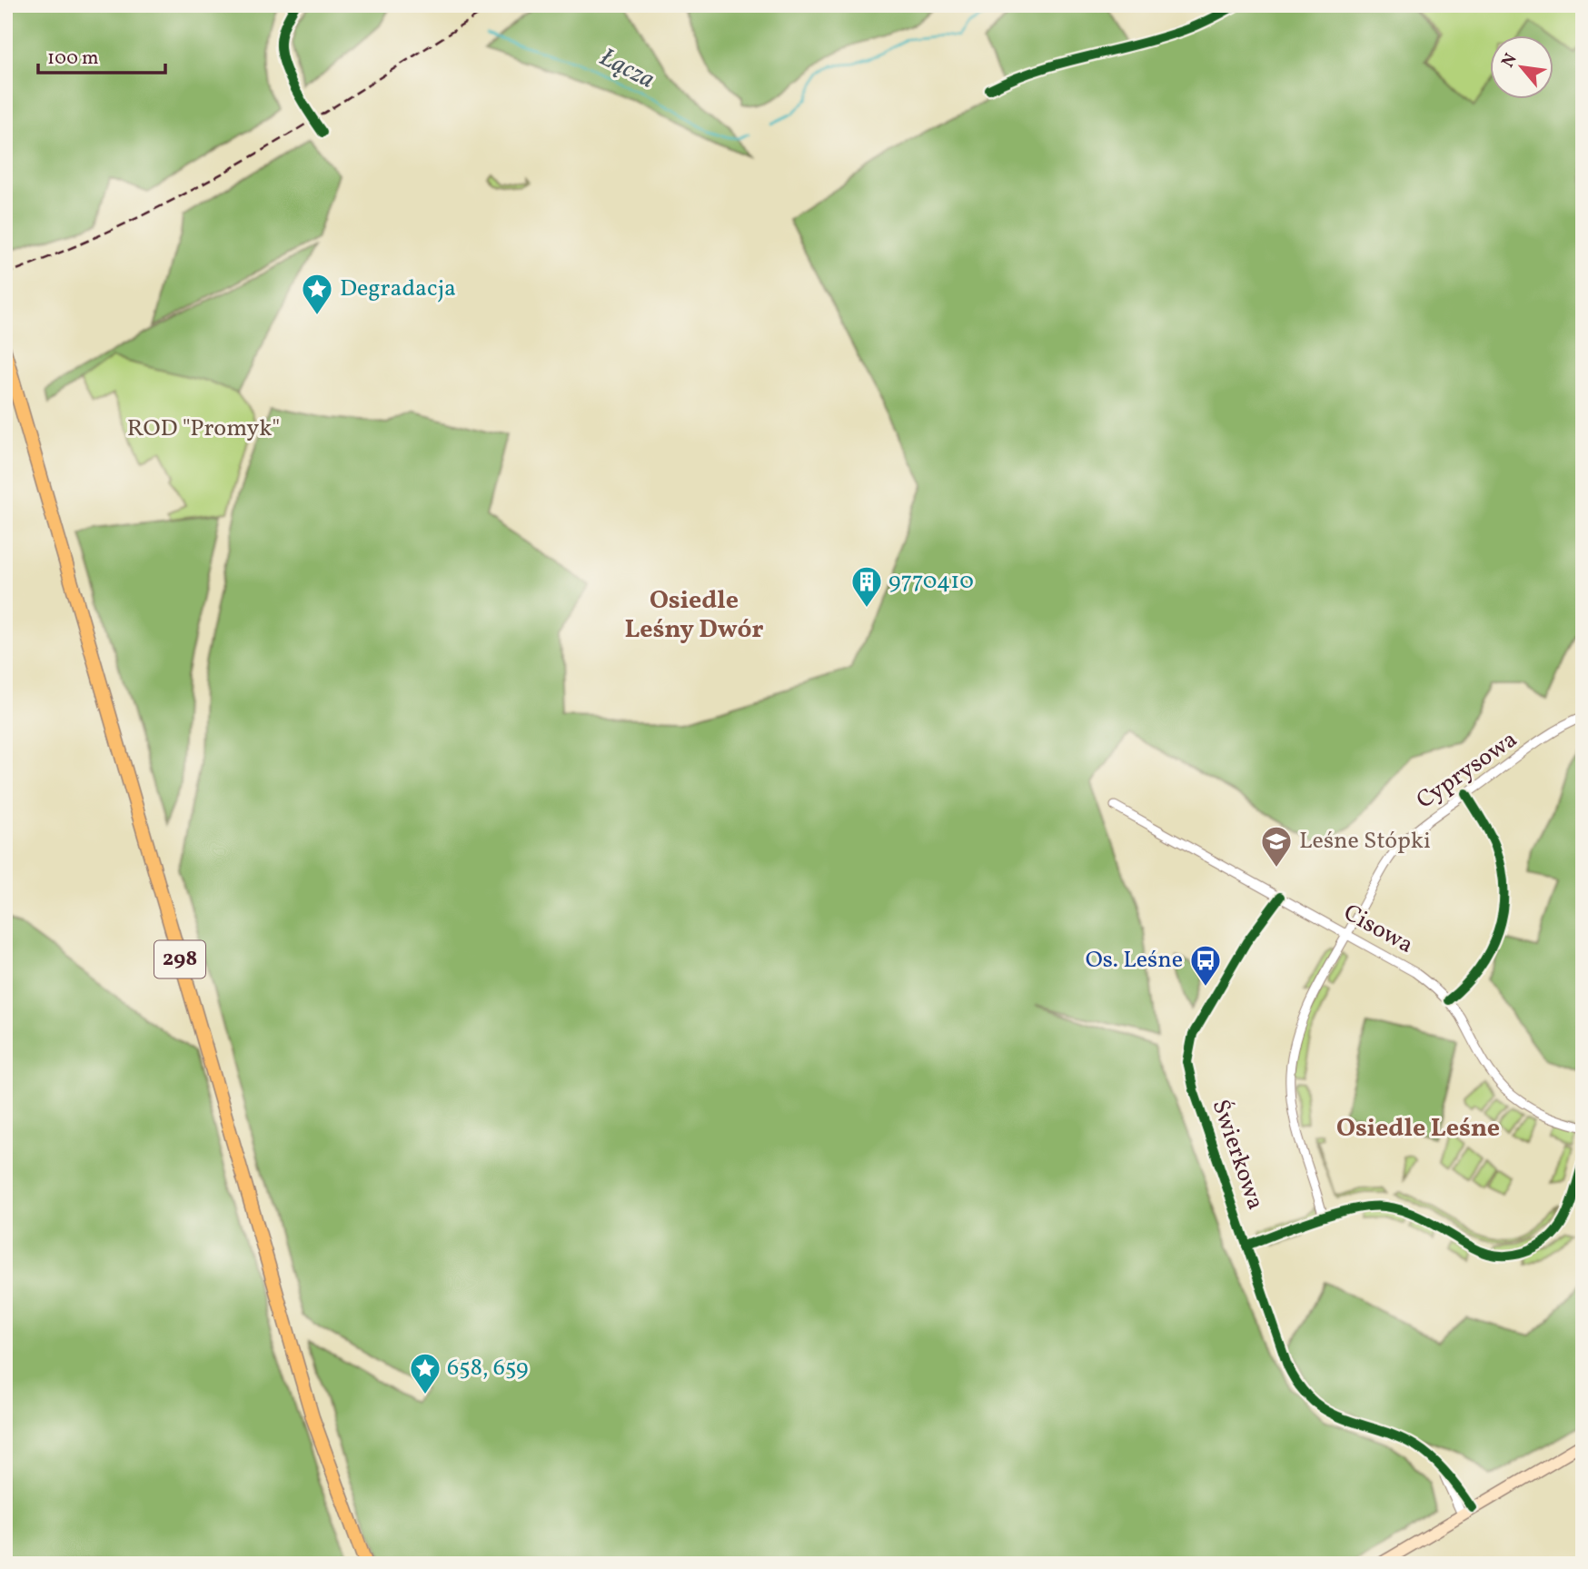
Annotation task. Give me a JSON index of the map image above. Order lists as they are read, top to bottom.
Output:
{
  "streets": {
    "main road": ["298"],
    "street": ["Cyprysowa", "Cisowa", "Świerkowa"]
  },
  "crossings": [
    ["Cyprysowa", "Cisowa"],
    ["Cisowa", "Świerkowa"]
  ],
  "districts": ["Osiedle Leśny Dwór", "Osiedle Leśne"],
  "water": ["Łącza"],
  "parks": ["ROD \"Promyk\""],
  "places": {
    "place": ["Degradacja", "658, 659"],
    "building": ["9770410"],
    "school or university": ["Leśne Stópki"],
    "bus stop": ["Os. Leśne"]
  },
  "scale_bar": "100 m",
  "north": "top left"
}
